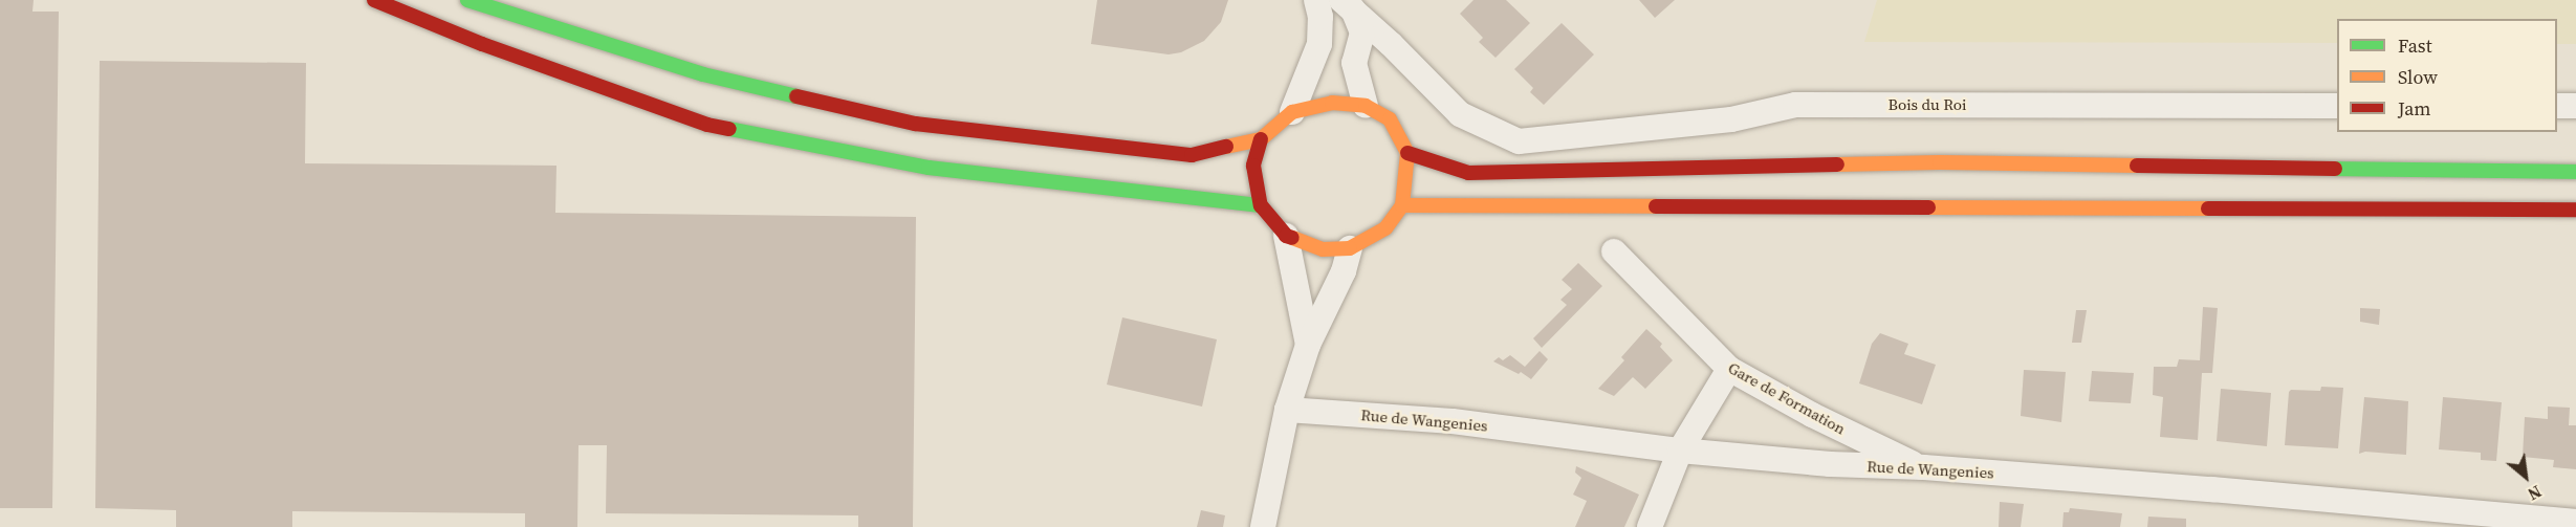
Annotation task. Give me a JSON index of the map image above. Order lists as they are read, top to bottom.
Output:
{
  "streets": {
    "street": ["Bois du Roi", "Gare de Formation", "Rue de Wangenies"]
  },
  "crossings": [
    ["Gare de Formation", "Rue de Wangenies"]
  ],
  "legend": ["Fast", "Slow", "Jam"],
  "north": "bottom right"
}
